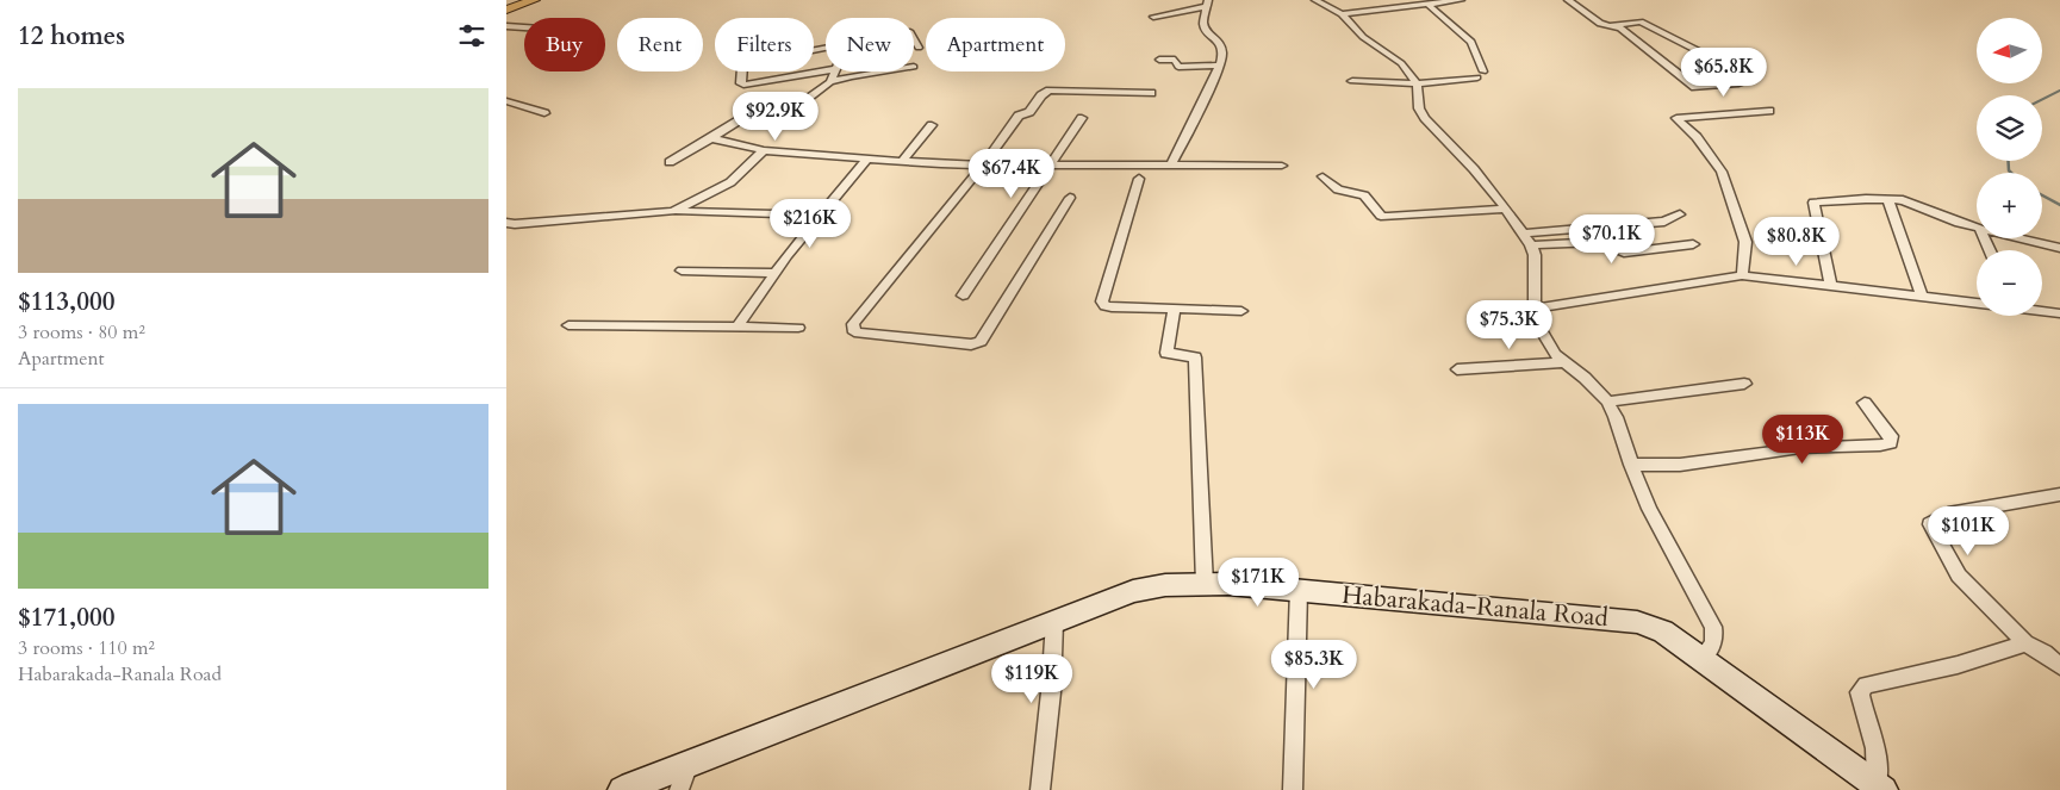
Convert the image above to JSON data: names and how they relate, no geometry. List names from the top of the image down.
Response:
{
  "streets": {
    "main road": ["Habarakada-Ranala Road"]
  },
  "north": "left",
  "page": {
    "heading": "12 homes",
    "map_buttons": ["+", "−"],
    "chip": [
      "Buy",
      "Rent",
      "Filters",
      "New",
      "Apartment"
    ],
    "price": [
      "$65.8K",
      "$92.9K",
      "$67.4K",
      "$216K",
      "$70.1K",
      "$80.8K",
      "$75.3K",
      "$113K",
      "$101K",
      "$171K",
      "$85.3K",
      "$119K"
    ],
    "list": [
      {
        "name": "$113,000",
        "note": "3 rooms · 80 m² · Apartment"
      },
      {
        "name": "$171,000",
        "note": "3 rooms · 110 m² · Habarakada-Ranala Road"
      }
    ]
  }
}
